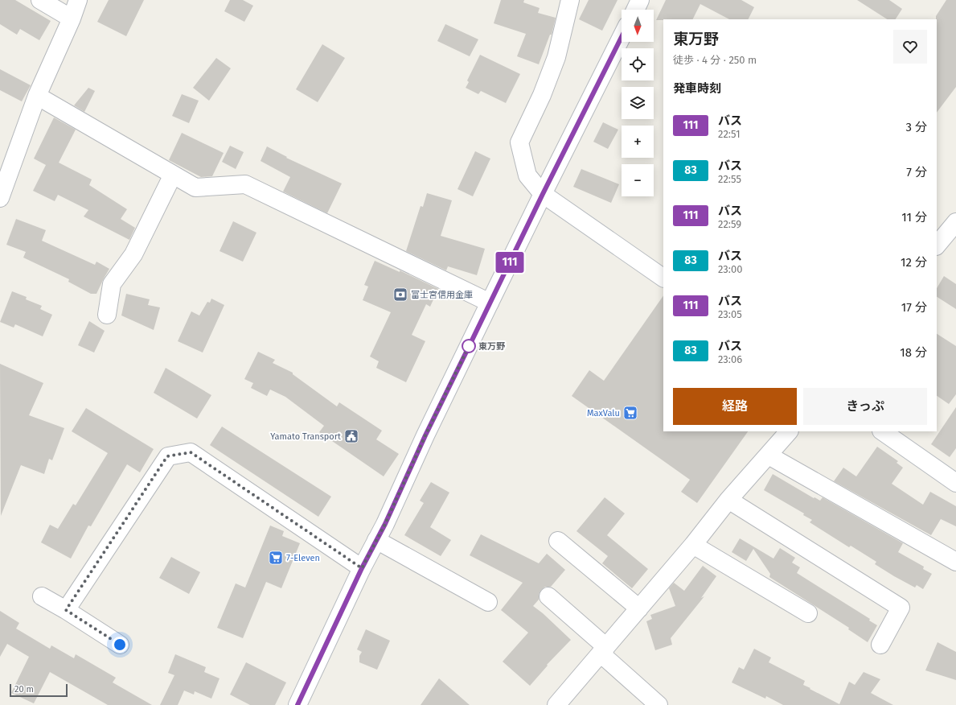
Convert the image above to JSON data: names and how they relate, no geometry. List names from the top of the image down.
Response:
{
  "places": {
    "bank": ["富士宮信用金庫"],
    "other": ["東万野"],
    "supermarket": ["MaxValu", "7-Eleven"],
    "public building": ["Yamato Transport"]
  },
  "lines": ["bus line 111"],
  "scale_bar": "20 m",
  "north": "bottom",
  "page": {
    "on_map": "111",
    "map_buttons": ["+", "−"],
    "heading": [
      ["東万野", "徒歩 · 4 分 · 250 m"],
      "発車時刻"
    ],
    "list": [
      {
        "mark": "111",
        "name": "バス",
        "note": "22:51",
        "value": "3 分"
      },
      {
        "mark": "83",
        "name": "バス",
        "note": "22:55",
        "value": "7 分"
      },
      {
        "mark": "111",
        "name": "バス",
        "note": "22:59",
        "value": "11 分"
      },
      {
        "mark": "83",
        "name": "バス",
        "note": "23:00",
        "value": "12 分"
      },
      {
        "mark": "111",
        "name": "バス",
        "note": "23:05",
        "value": "17 分"
      },
      {
        "mark": "83",
        "name": "バス",
        "note": "23:06",
        "value": "18 分"
      }
    ],
    "buttons": ["経路", "きっぷ"],
    "scale": "20 m"
  }
}
